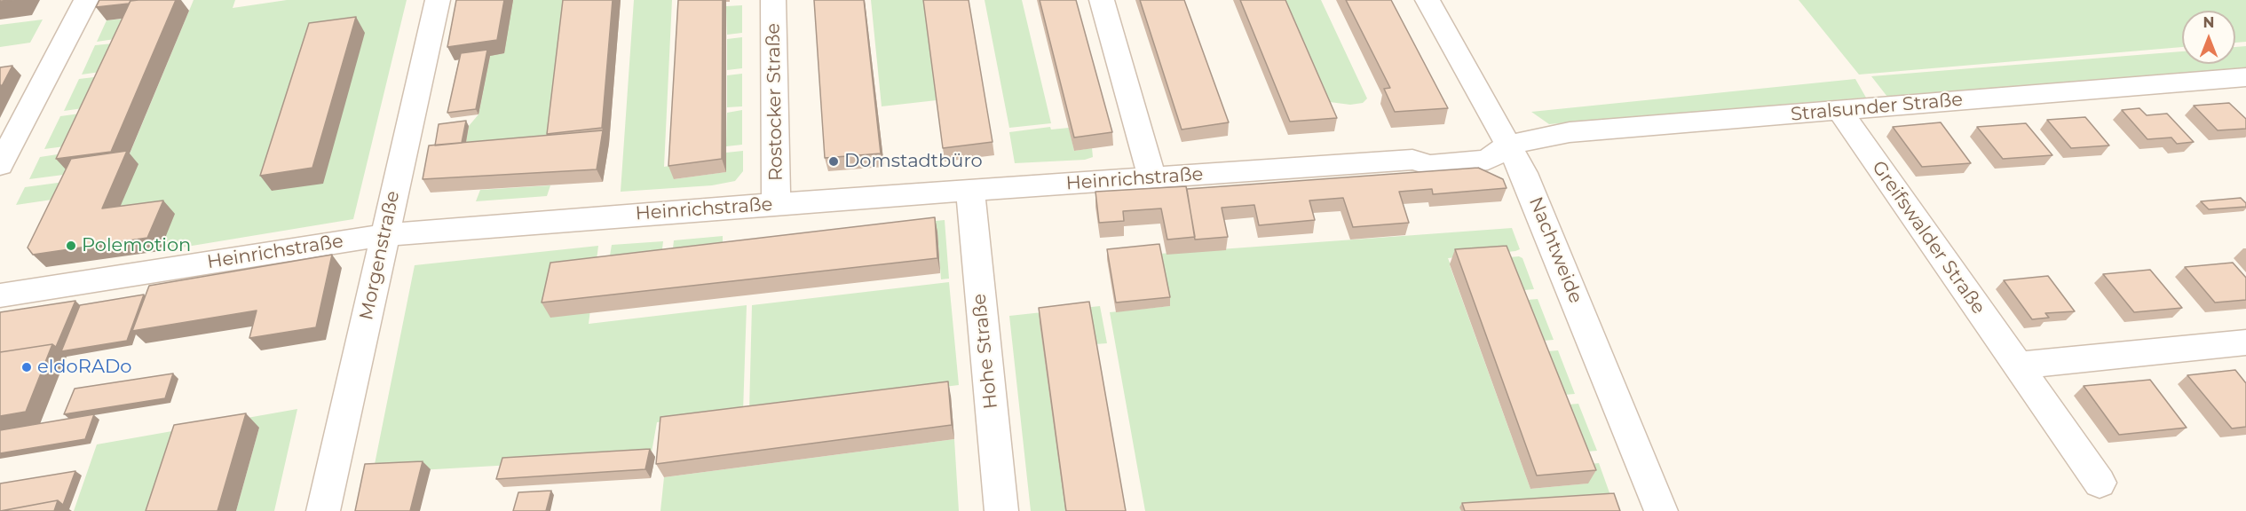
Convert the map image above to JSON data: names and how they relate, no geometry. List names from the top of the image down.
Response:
{
  "streets": {
    "street": [
      "Rostocker Straße",
      "Stralsunder Straße",
      "Heinrichstraße",
      "Greifswalder Straße",
      "Nachtweide",
      "Morgenstraße",
      "Hohe Straße"
    ]
  },
  "crossings": [
    ["Rostocker Straße", "Heinrichstraße"],
    ["Stralsunder Straße", "Heinrichstraße"],
    ["Stralsunder Straße", "Greifswalder Straße"],
    ["Stralsunder Straße", "Nachtweide"],
    ["Heinrichstraße", "Nachtweide"],
    ["Heinrichstraße", "Morgenstraße"],
    ["Heinrichstraße", "Hohe Straße"]
  ],
  "places": ["Domstadtbüro", "Polemotion", "eldoRADo"],
  "north": "top"
}
